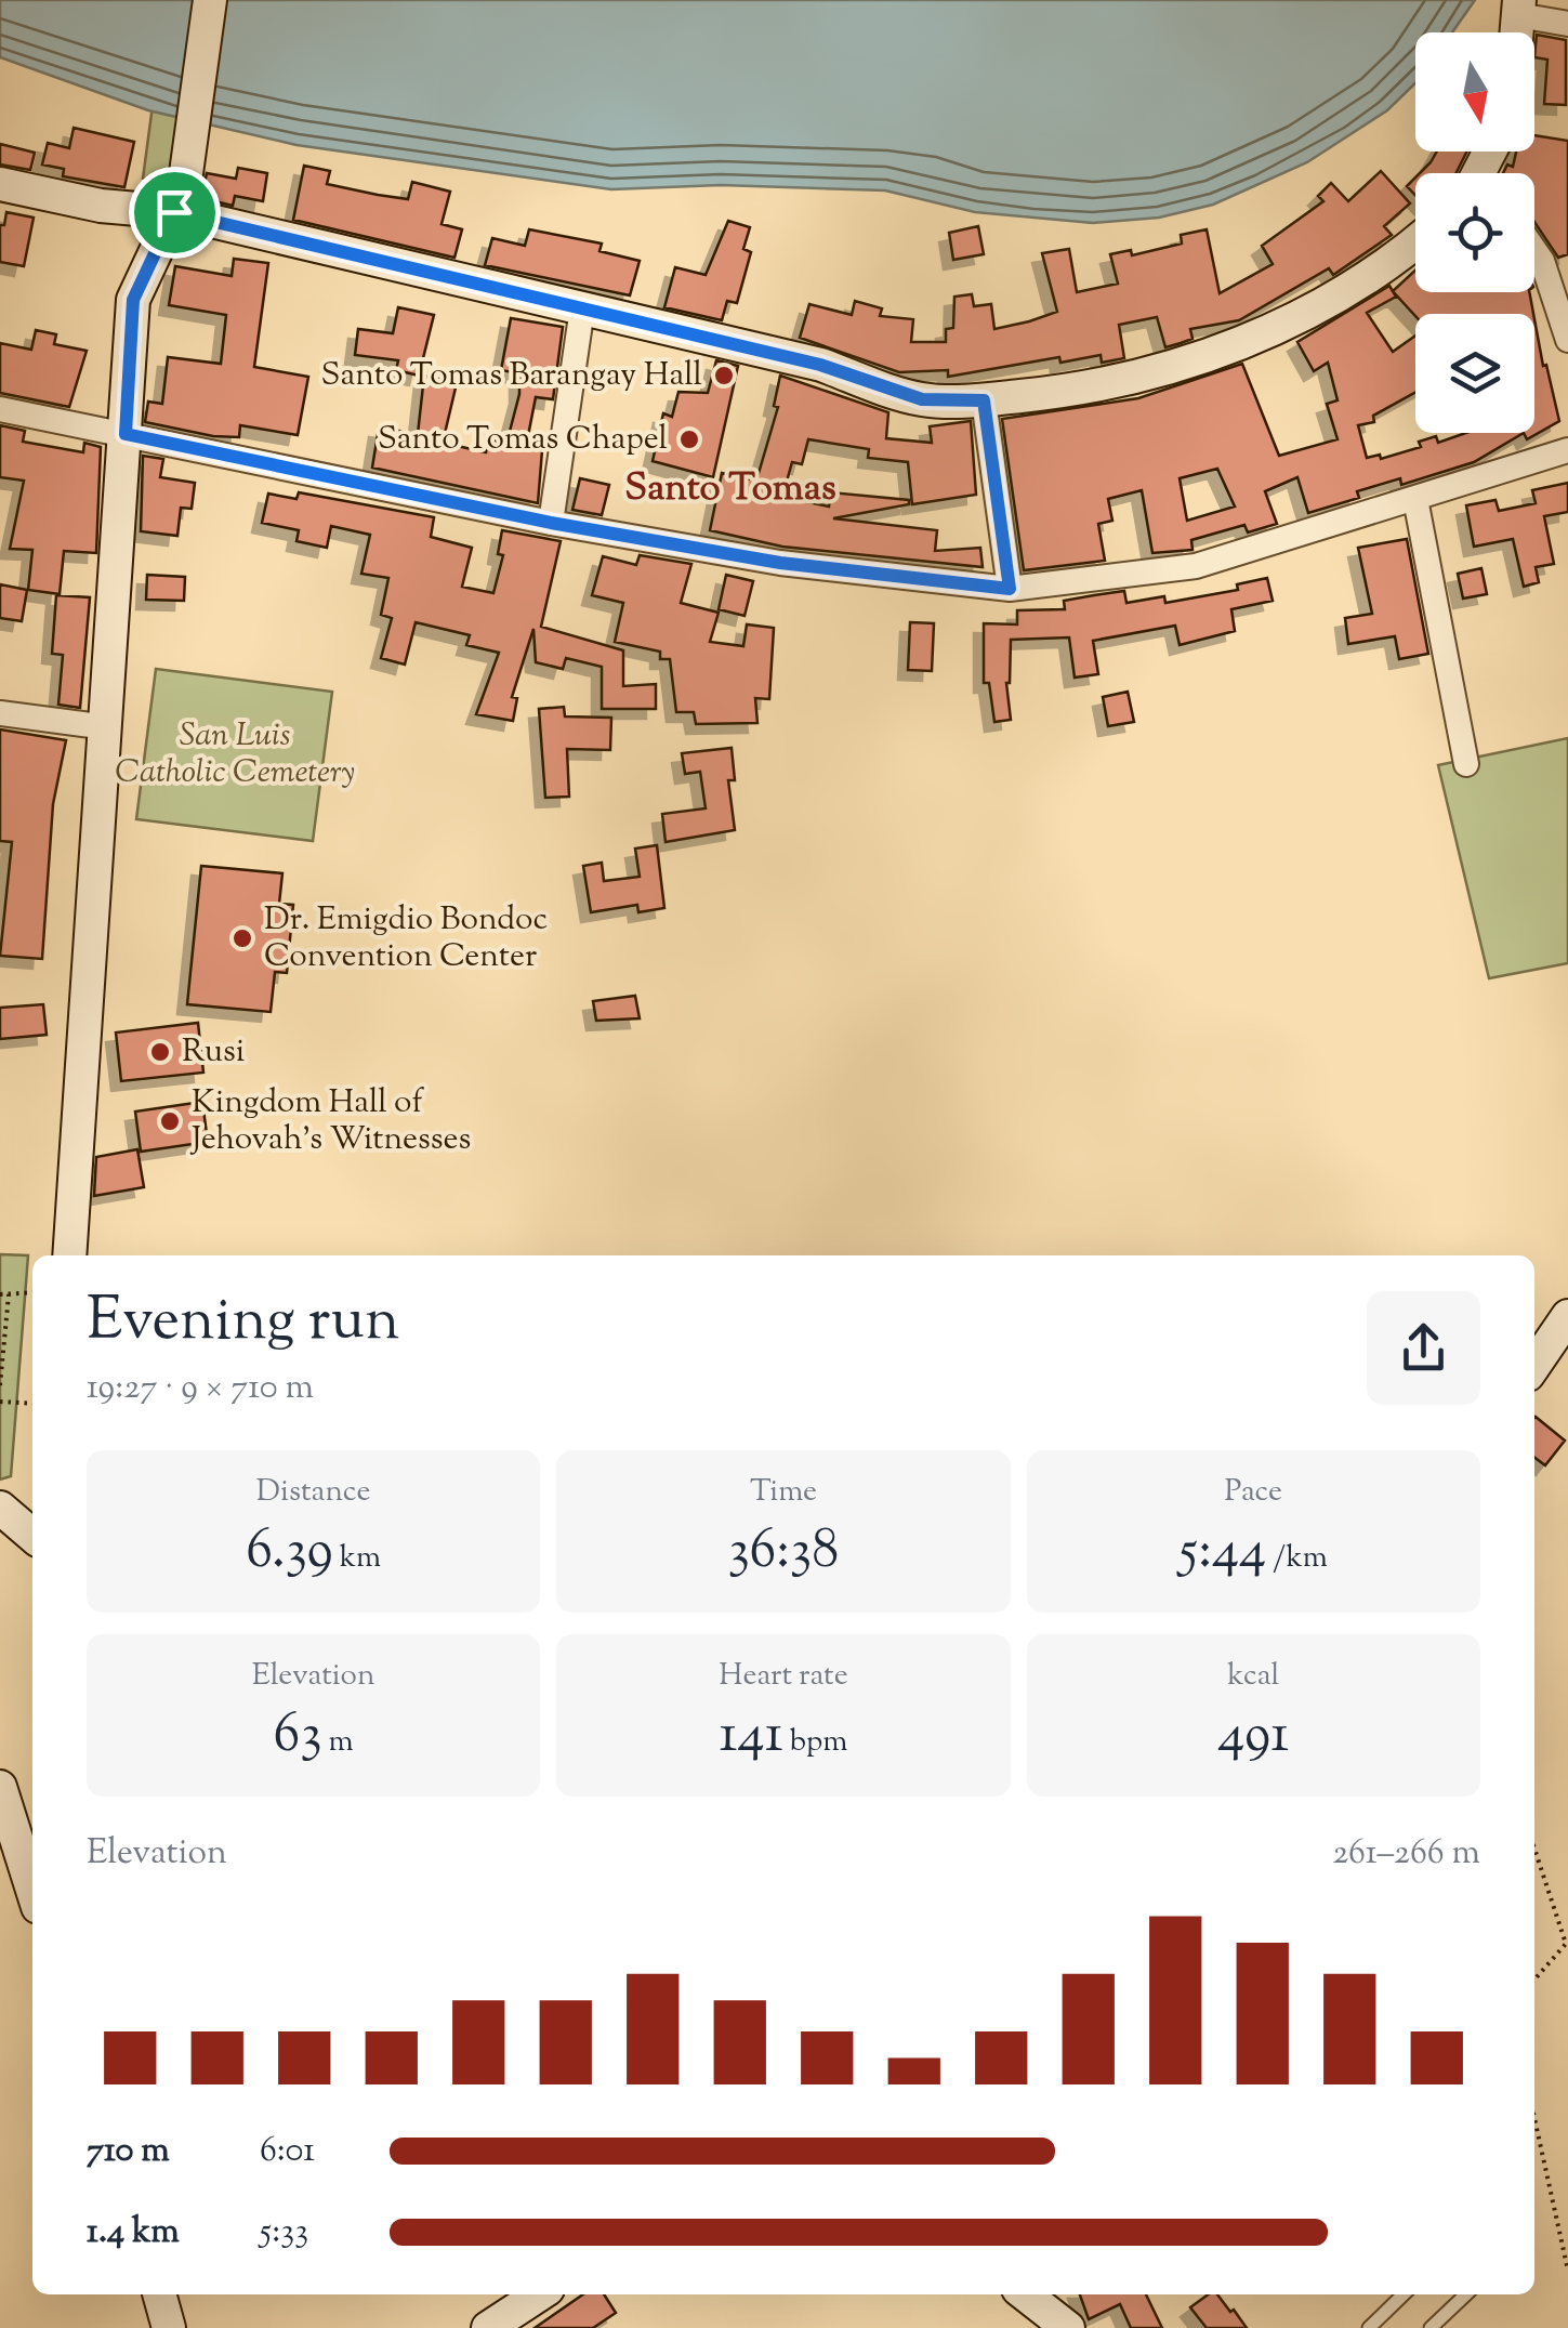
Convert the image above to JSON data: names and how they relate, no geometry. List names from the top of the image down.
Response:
{
  "districts": ["Santo Tomas"],
  "parks": ["San Luis Catholic Cemetery"],
  "places": [
    "Santo Tomas Barangay Hall",
    "Santo Tomas Chapel",
    "Dr. Emigdio Bondoc Convention Center",
    "Rusi",
    "Kingdom Hall of Jehovah's Witnesses"
  ],
  "north": "bottom",
  "page": {
    "heading": ["Evening run", "19:27 · 9 × 710 m"],
    "stats": [
      ["Distance", "6.39 km"],
      ["Time", "36:38"],
      ["Pace", "5:44 /km"],
      ["Elevation", "63 m"],
      ["Heart rate", "141 bpm"],
      ["kcal", "491"]
    ],
    "chart": ["Elevation", "261–266 m"],
    "list": [
      {
        "name": "710 m",
        "note": "6:01"
      },
      {
        "name": "1.4 km",
        "note": "5:33"
      }
    ]
  }
}
